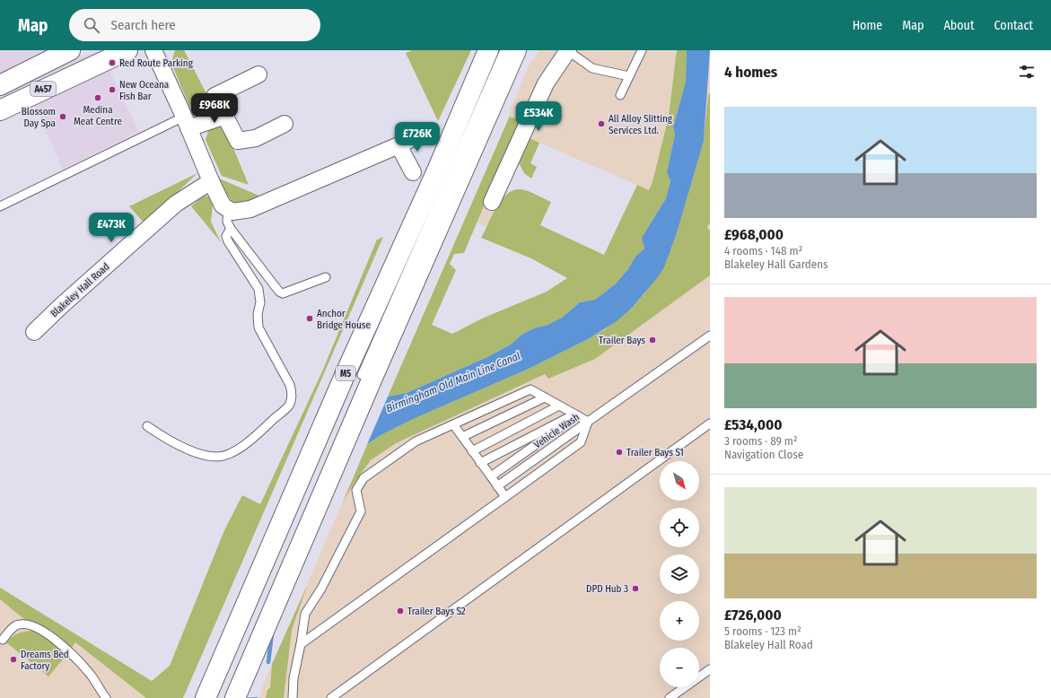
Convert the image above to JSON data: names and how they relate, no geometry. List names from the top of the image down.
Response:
{
  "streets": {
    "main road": ["A457", "M5"],
    "street": ["Blakeley Hall Road"],
    "lane": ["Vehicle Wash"]
  },
  "water": ["Birmingham Old Main Line Canal"],
  "places": [
    "Red Route Parking",
    "New Oceana Fish Bar",
    "Medina Meat Centre",
    "Blossom Day Spa",
    "All Alloy Slitting Services Ltd.",
    "Anchor Bridge House",
    "Trailer Bays",
    "Trailer Bays S1",
    "DPD Hub 3",
    "Trailer Bays S2",
    "Dreams Bed Factory"
  ],
  "north": "bottom right",
  "page": {
    "header": "Map",
    "search": "Search here",
    "nav": [
      "Home",
      "Map",
      "About",
      "Contact"
    ],
    "heading": "4 homes",
    "price": [
      "£968K",
      "£534K",
      "£726K",
      "£473K"
    ],
    "list": [
      {
        "name": "£968,000",
        "note": "4 rooms · 148 m² · Blakeley Hall Gardens"
      },
      {
        "name": "£534,000",
        "note": "3 rooms · 89 m² · Navigation Close"
      },
      {
        "name": "£726,000",
        "note": "5 rooms · 123 m² · Blakeley Hall Road"
      }
    ],
    "map_buttons": ["+", "−"]
  }
}
